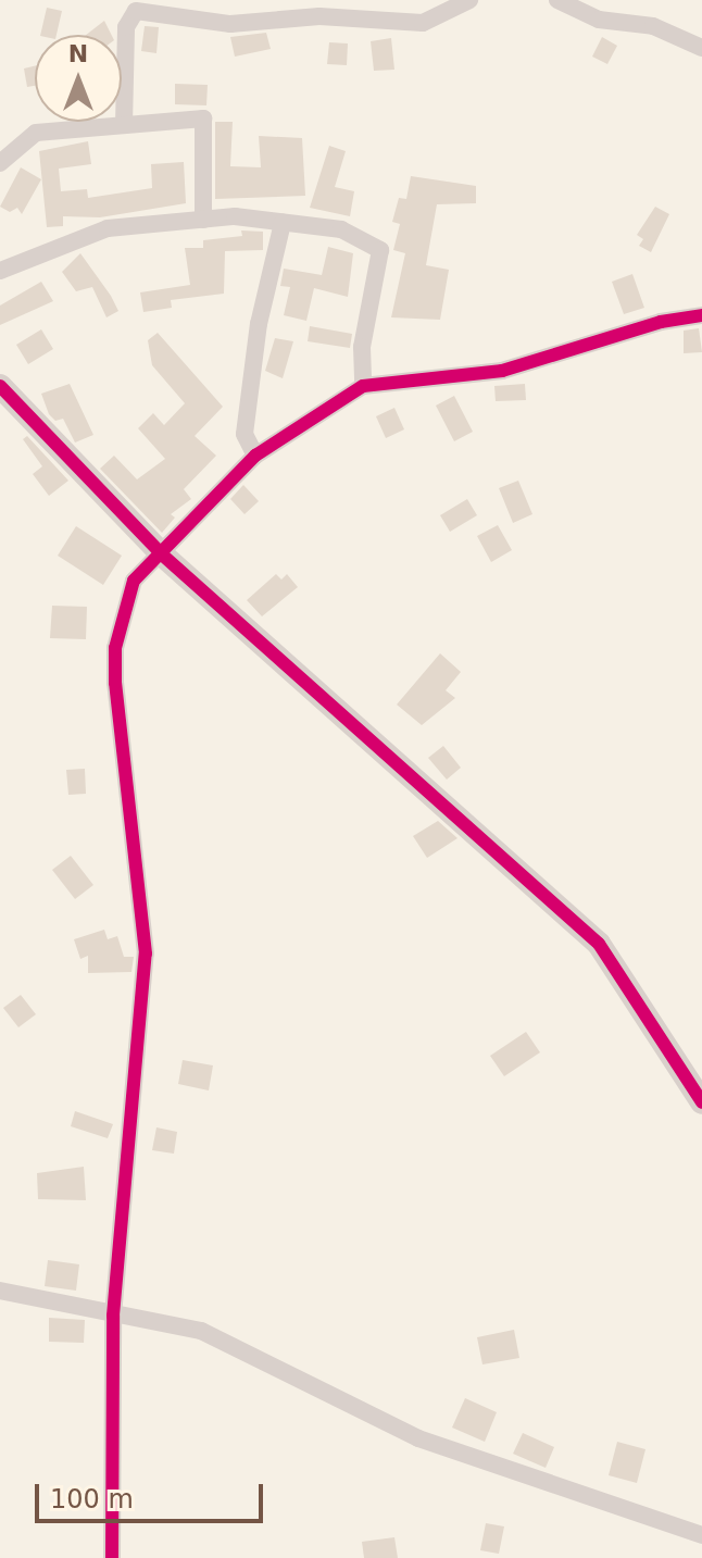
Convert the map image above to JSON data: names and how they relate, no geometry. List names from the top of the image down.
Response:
{
  "scale_bar": "100 m",
  "north": "top"
}
